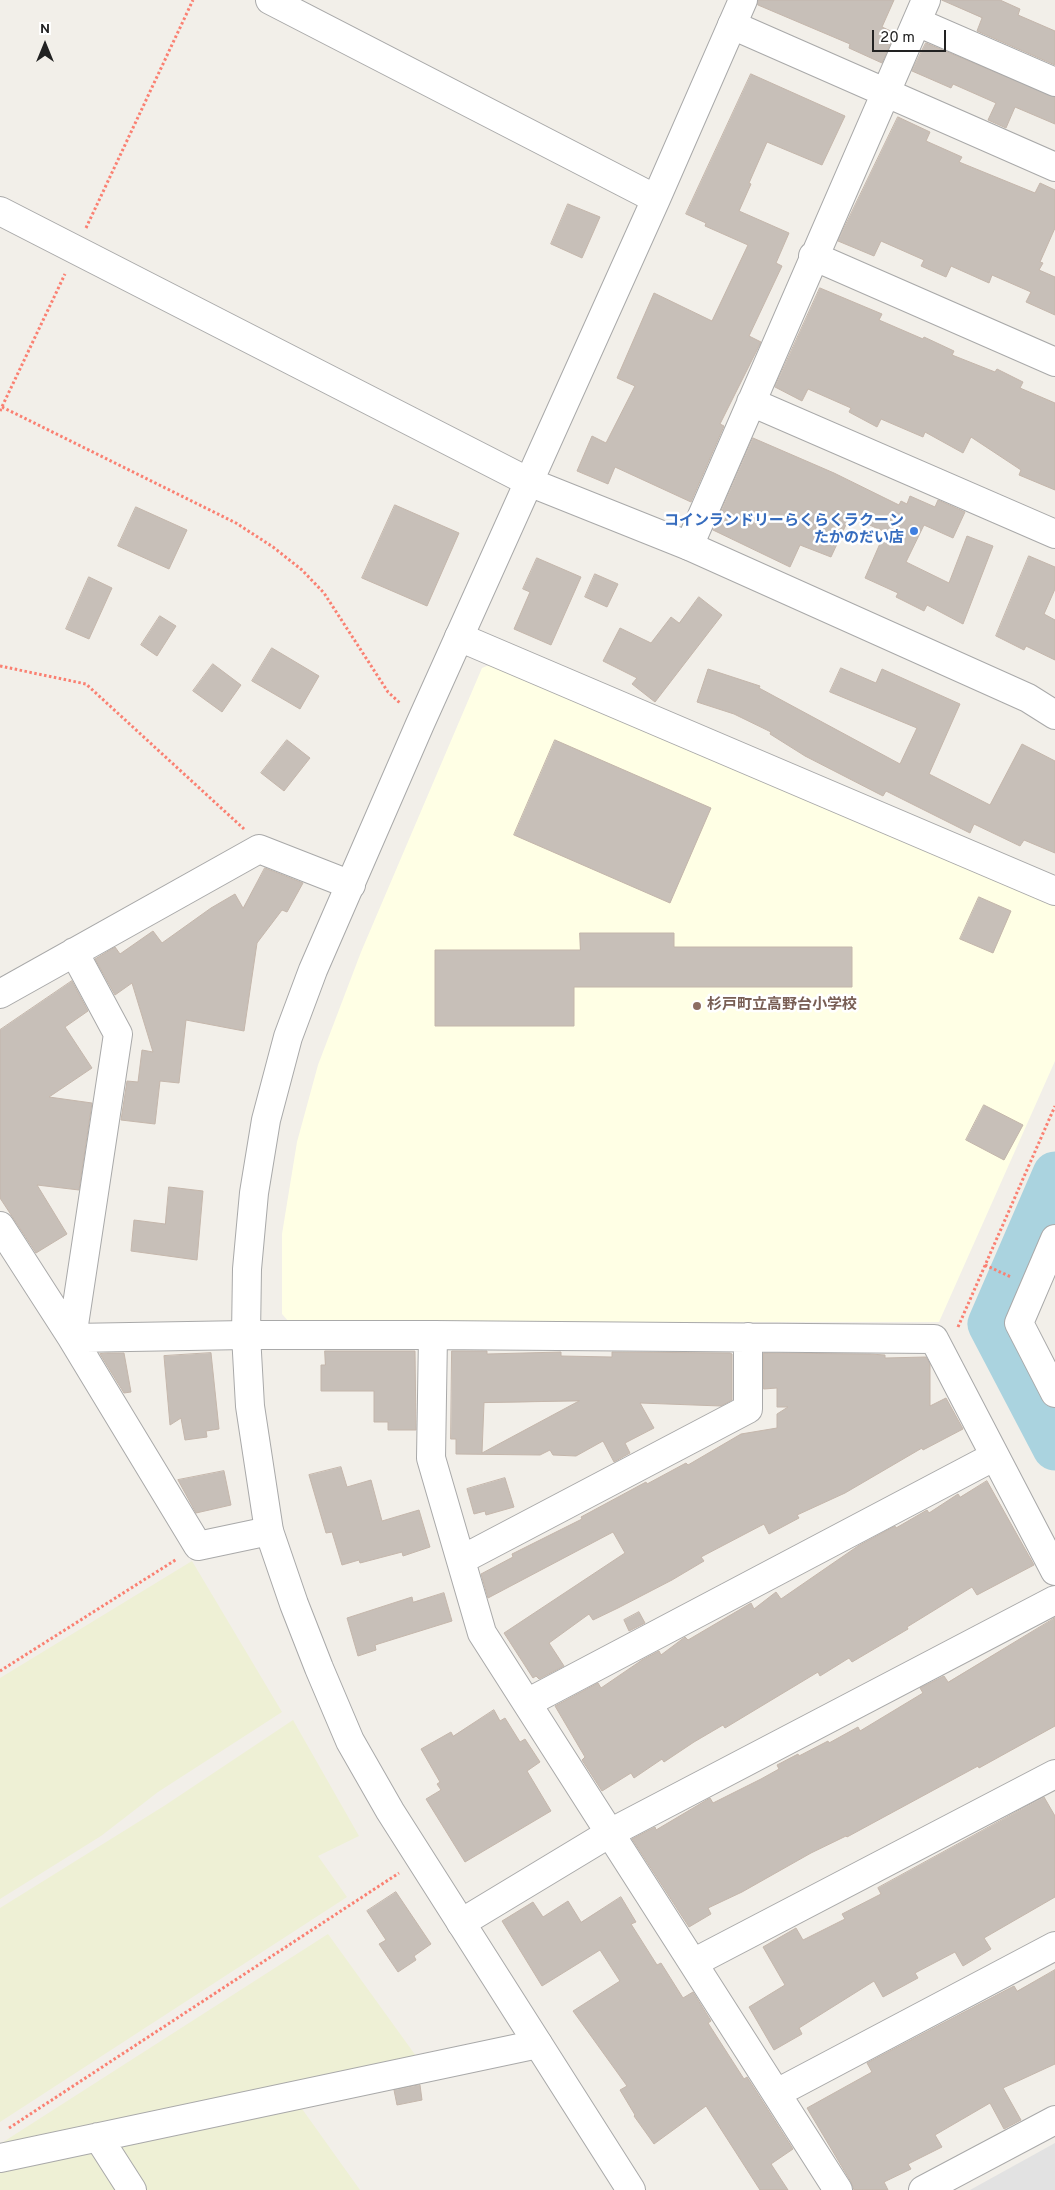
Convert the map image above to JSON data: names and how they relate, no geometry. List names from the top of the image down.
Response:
{
  "places": ["コインランドリーらくらくラクーン たかのだい店", "杉戸町立高野台小学校"],
  "scale_bar": "20 m",
  "north": "top"
}
